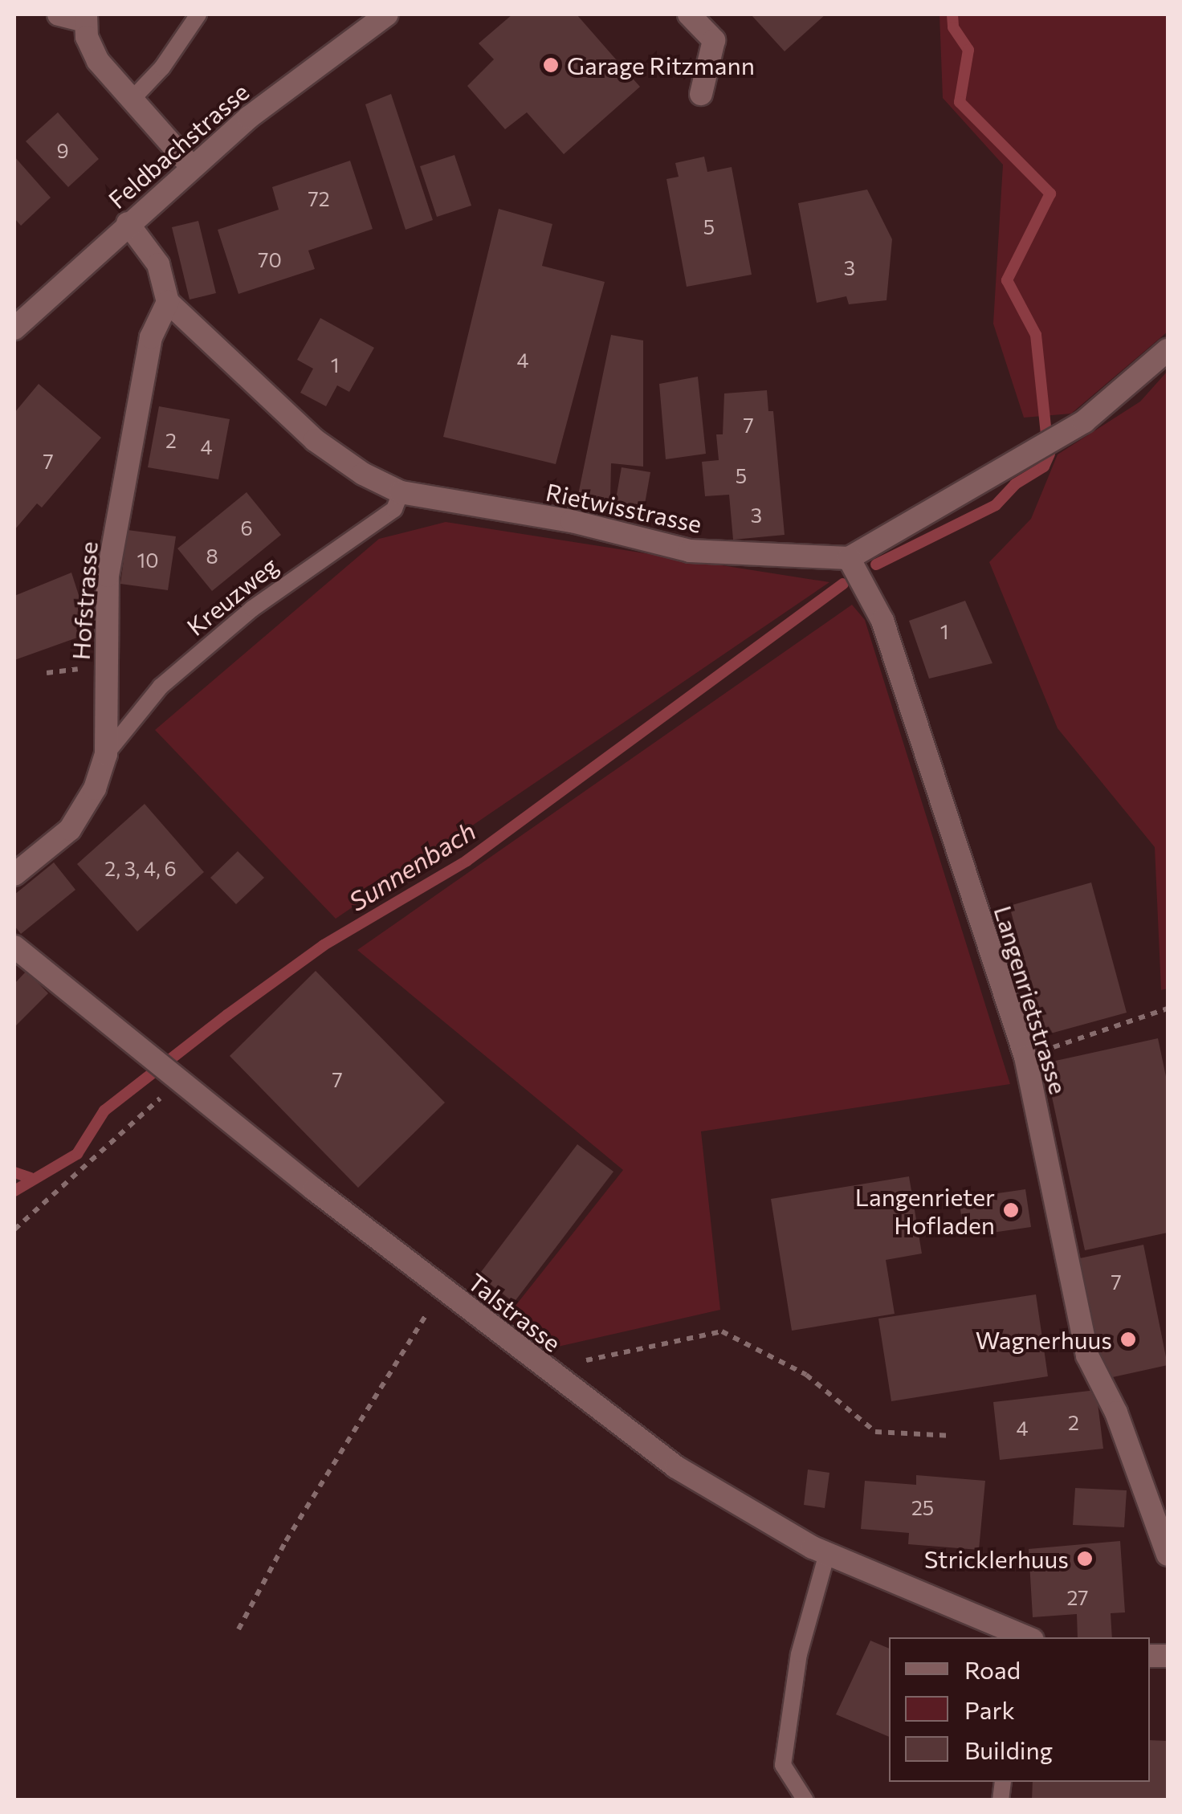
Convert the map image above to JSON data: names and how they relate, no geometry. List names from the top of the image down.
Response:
{
  "streets": {
    "street": [
      "Feldbachstrasse",
      "Rietwisstrasse",
      "Hofstrasse",
      "Langenrietstrasse",
      "Talstrasse"
    ],
    "lane": ["Kreuzweg"]
  },
  "crossings": [
    ["Rietwisstrasse", "Kreuzweg"],
    ["Rietwisstrasse", "Hofstrasse"],
    ["Rietwisstrasse", "Langenrietstrasse"],
    ["Kreuzweg", "Hofstrasse"]
  ],
  "water": ["Sunnenbach"],
  "places": [
    "Garage Ritzmann",
    "Langenrieter Hofladen",
    "Wagnerhuus",
    "Stricklerhuus"
  ],
  "house_numbers": [
    "9",
    "72",
    "5",
    "70",
    "3",
    "4",
    "1",
    "7",
    "2",
    "4",
    "7",
    "5",
    "3",
    "6",
    "8",
    "10",
    "1",
    "2, 3, 4, 6",
    "7",
    "7",
    "2",
    "4",
    "25",
    "27"
  ],
  "legend": ["Road", "Park", "Building"]
}
